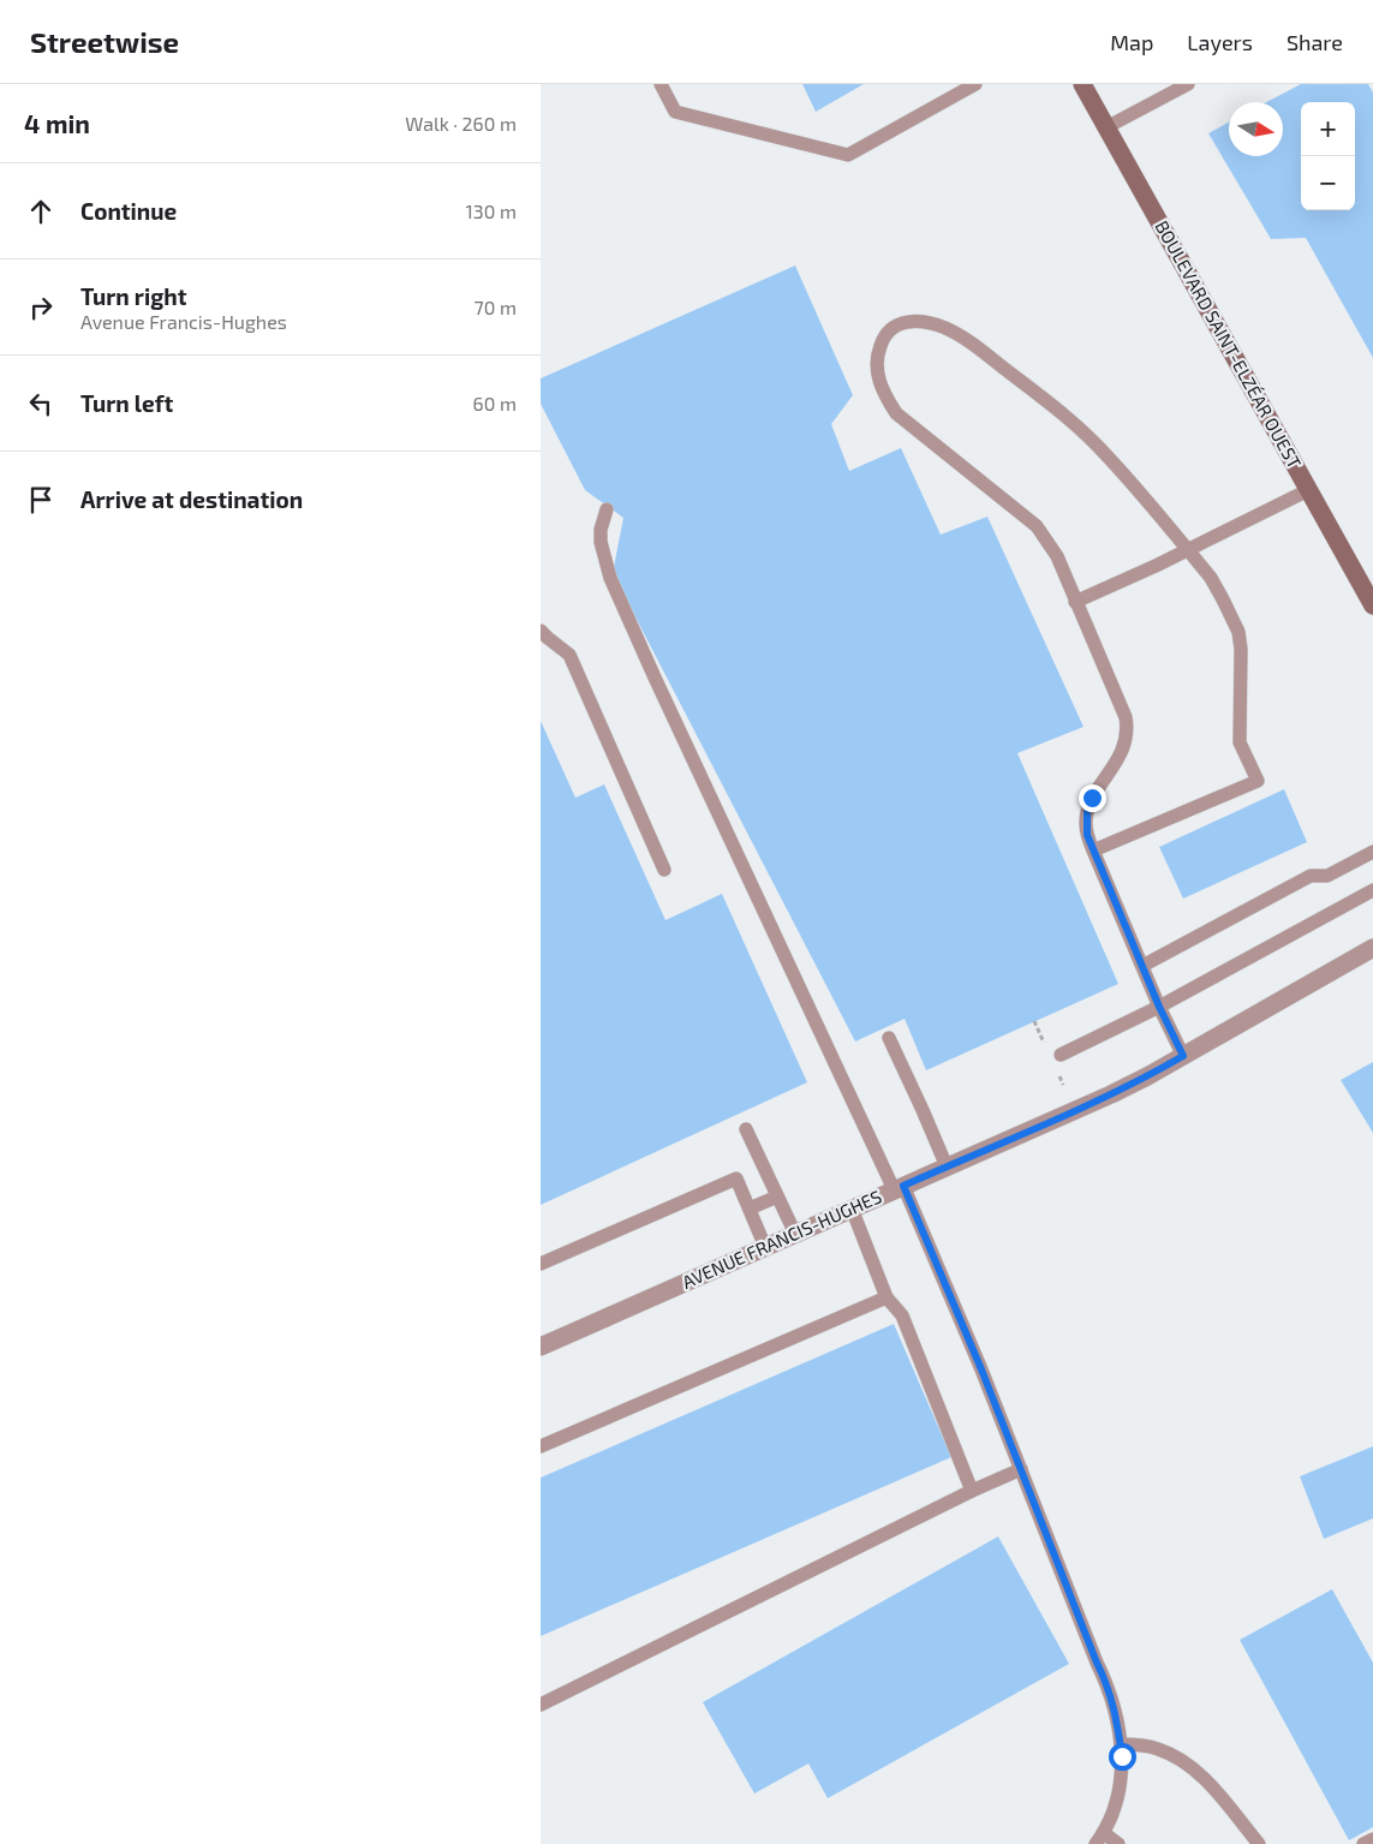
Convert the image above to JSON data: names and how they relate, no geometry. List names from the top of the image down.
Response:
{
  "streets": {
    "street": ["BOULEVARD SAINT-ELZÉAR OUEST", "AVENUE FRANCIS-HUGHES"]
  },
  "north": "right",
  "page": {
    "header": "Streetwise",
    "nav": ["Map", "Layers", "Share"],
    "heading": ["4 min", "Walk · 260 m"],
    "map_buttons": ["+", "−"],
    "list": [
      ["Continue", "130 m"],
      ["Turn right", "Avenue Francis-Hughes", "70 m"],
      ["Turn left", "60 m"],
      "Arrive at destination"
    ]
  }
}
